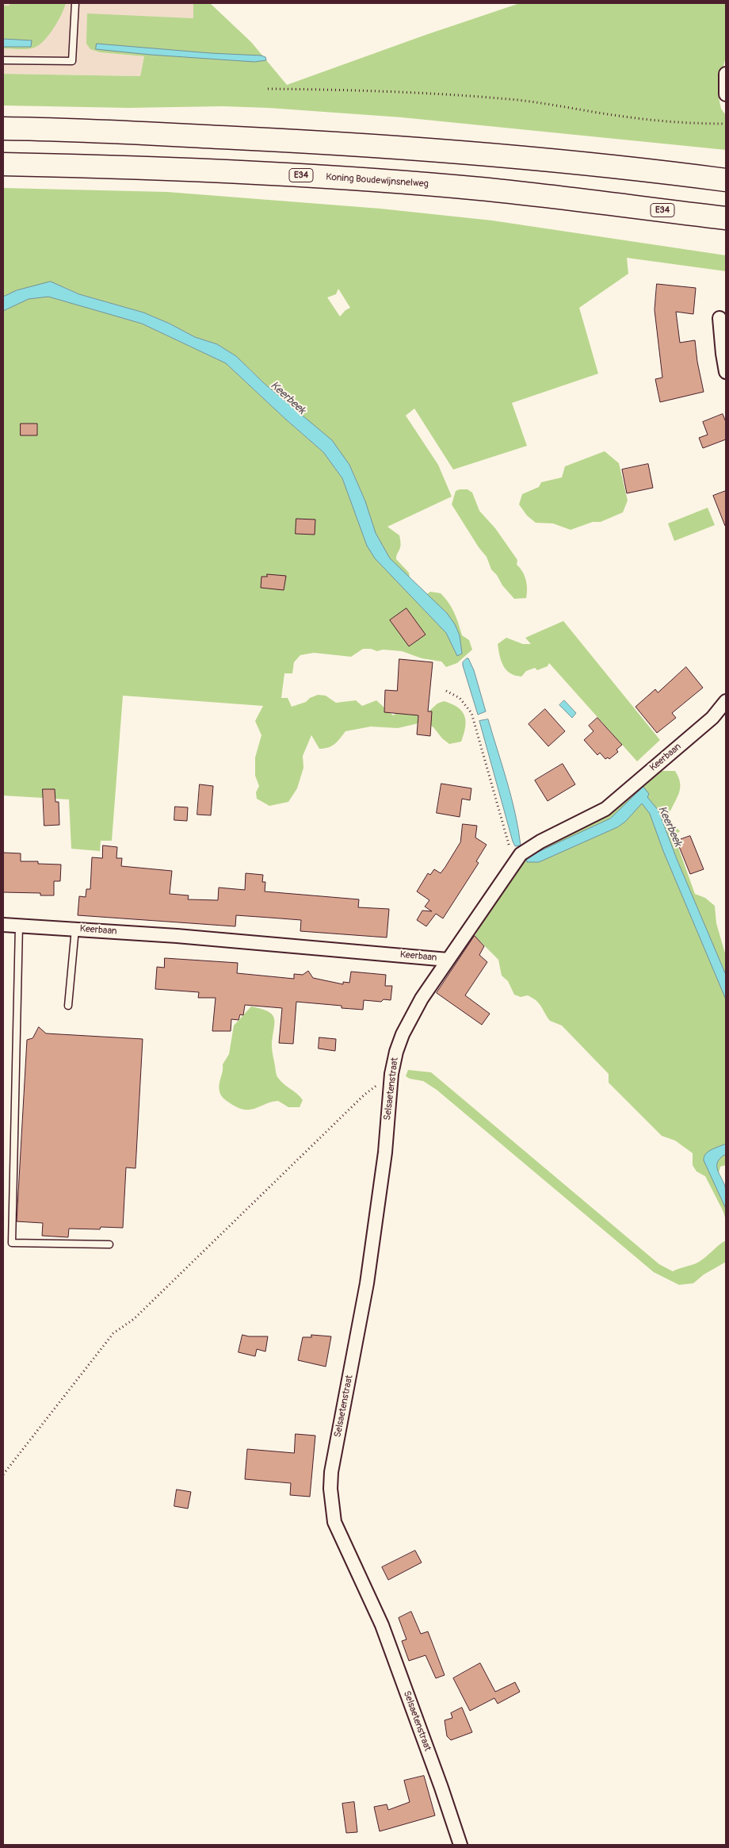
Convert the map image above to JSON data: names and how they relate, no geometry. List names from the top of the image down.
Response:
{
  "streets": {
    "highway": ["E34", "Koning Boudewijnsnelweg"],
    "street": ["Keerbaan", "Selsaetenstraat"]
  },
  "crossings": [
    ["Keerbaan", "Selsaetenstraat"]
  ],
  "water": ["Keerbeek"]
}
